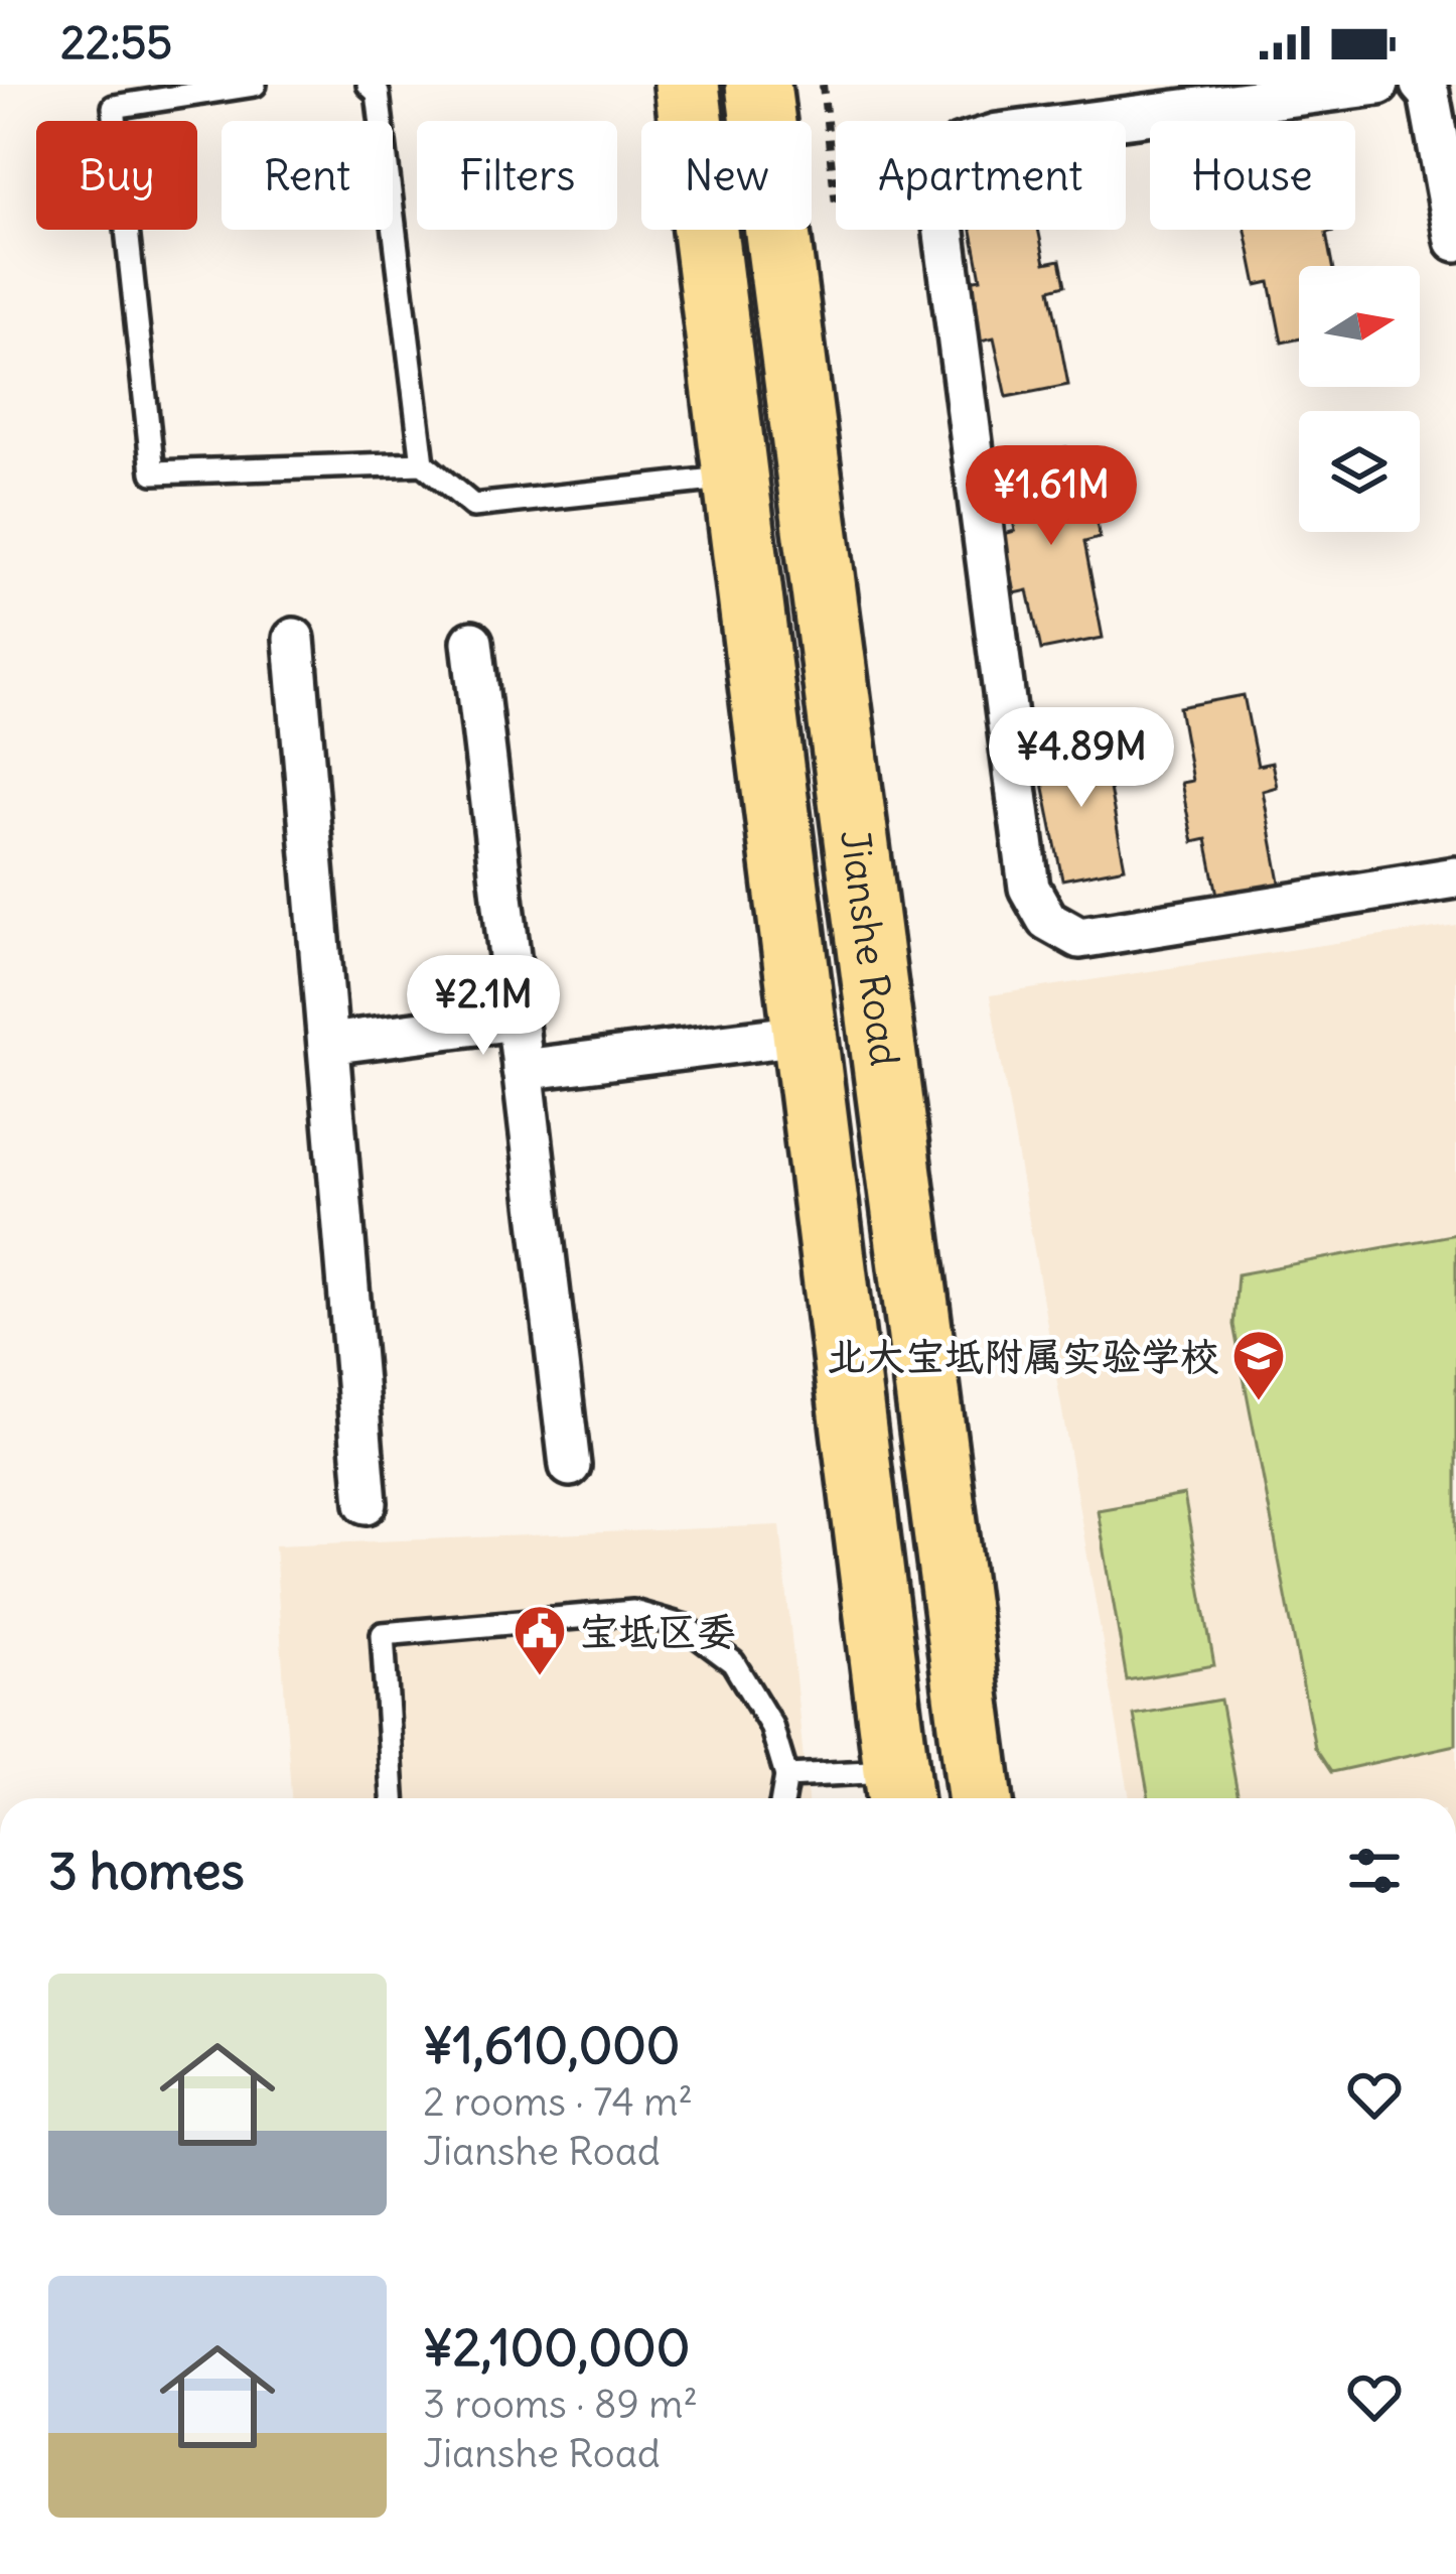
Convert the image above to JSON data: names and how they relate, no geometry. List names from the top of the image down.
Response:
{
  "streets": {
    "main road": ["Jianshe Road"]
  },
  "places": {
    "school or university": ["北大宝坻附属实验学校"],
    "public building": ["宝坻区委"]
  },
  "north": "right",
  "page": {
    "status": "22:55",
    "chip": [
      "Buy",
      "Rent",
      "Filters",
      "New",
      "Apartment",
      "House"
    ],
    "price": ["¥1.61M", "¥4.89M", "¥2.1M"],
    "heading": "3 homes",
    "list": [
      {
        "name": "¥1,610,000",
        "note": "2 rooms · 74 m² · Jianshe Road"
      },
      {
        "name": "¥2,100,000",
        "note": "3 rooms · 89 m² · Jianshe Road"
      }
    ]
  }
}
